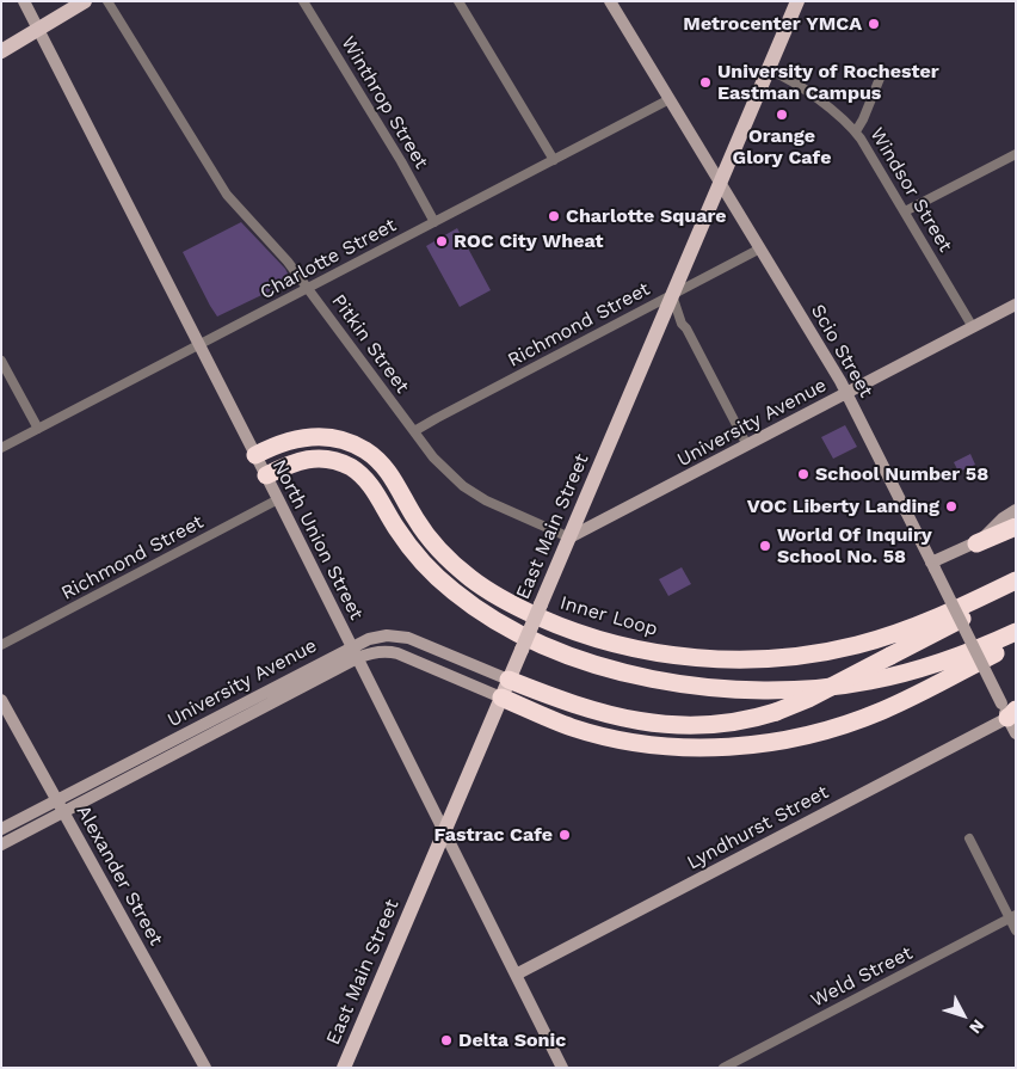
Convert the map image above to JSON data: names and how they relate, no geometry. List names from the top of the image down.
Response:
{
  "streets": {
    "highway": ["Inner Loop"],
    "main road": ["East Main Street"],
    "street": [
      "Winthrop Street",
      "Windsor Street",
      "Charlotte Street",
      "Richmond Street",
      "Pitkin Street",
      "Scio Street",
      "University Avenue",
      "North Union Street",
      "Lyndhurst Street",
      "Alexander Street",
      "Weld Street"
    ]
  },
  "crossings": [
    ["Winthrop Street", "Charlotte Street"],
    ["Windsor Street", "University Avenue"],
    ["Windsor Street", "East Main Street"],
    ["Charlotte Street", "Pitkin Street"],
    ["Charlotte Street", "Scio Street"],
    ["Charlotte Street", "North Union Street"],
    ["Richmond Street", "Pitkin Street"],
    ["Richmond Street", "Scio Street"],
    ["Richmond Street", "East Main Street"],
    ["Richmond Street", "North Union Street"],
    ["Pitkin Street", "University Avenue"],
    ["Pitkin Street", "East Main Street"],
    ["Scio Street", "University Avenue"],
    ["Scio Street", "East Main Street"],
    ["Scio Street", "Lyndhurst Street"],
    ["University Avenue", "East Main Street"],
    ["University Avenue", "North Union Street"],
    ["University Avenue", "Alexander Street"],
    ["East Main Street", "North Union Street"],
    ["North Union Street", "Inner Loop"],
    ["North Union Street", "Lyndhurst Street"]
  ],
  "places": [
    "Metrocenter YMCA",
    "University of Rochester Eastman Campus",
    "Orange Glory Cafe",
    "Charlotte Square",
    "ROC City Wheat",
    "School Number 58",
    "VOC Liberty Landing",
    "World Of Inquiry School No. 58",
    "Fastrac Cafe",
    "Delta Sonic"
  ],
  "north": "bottom right"
}
